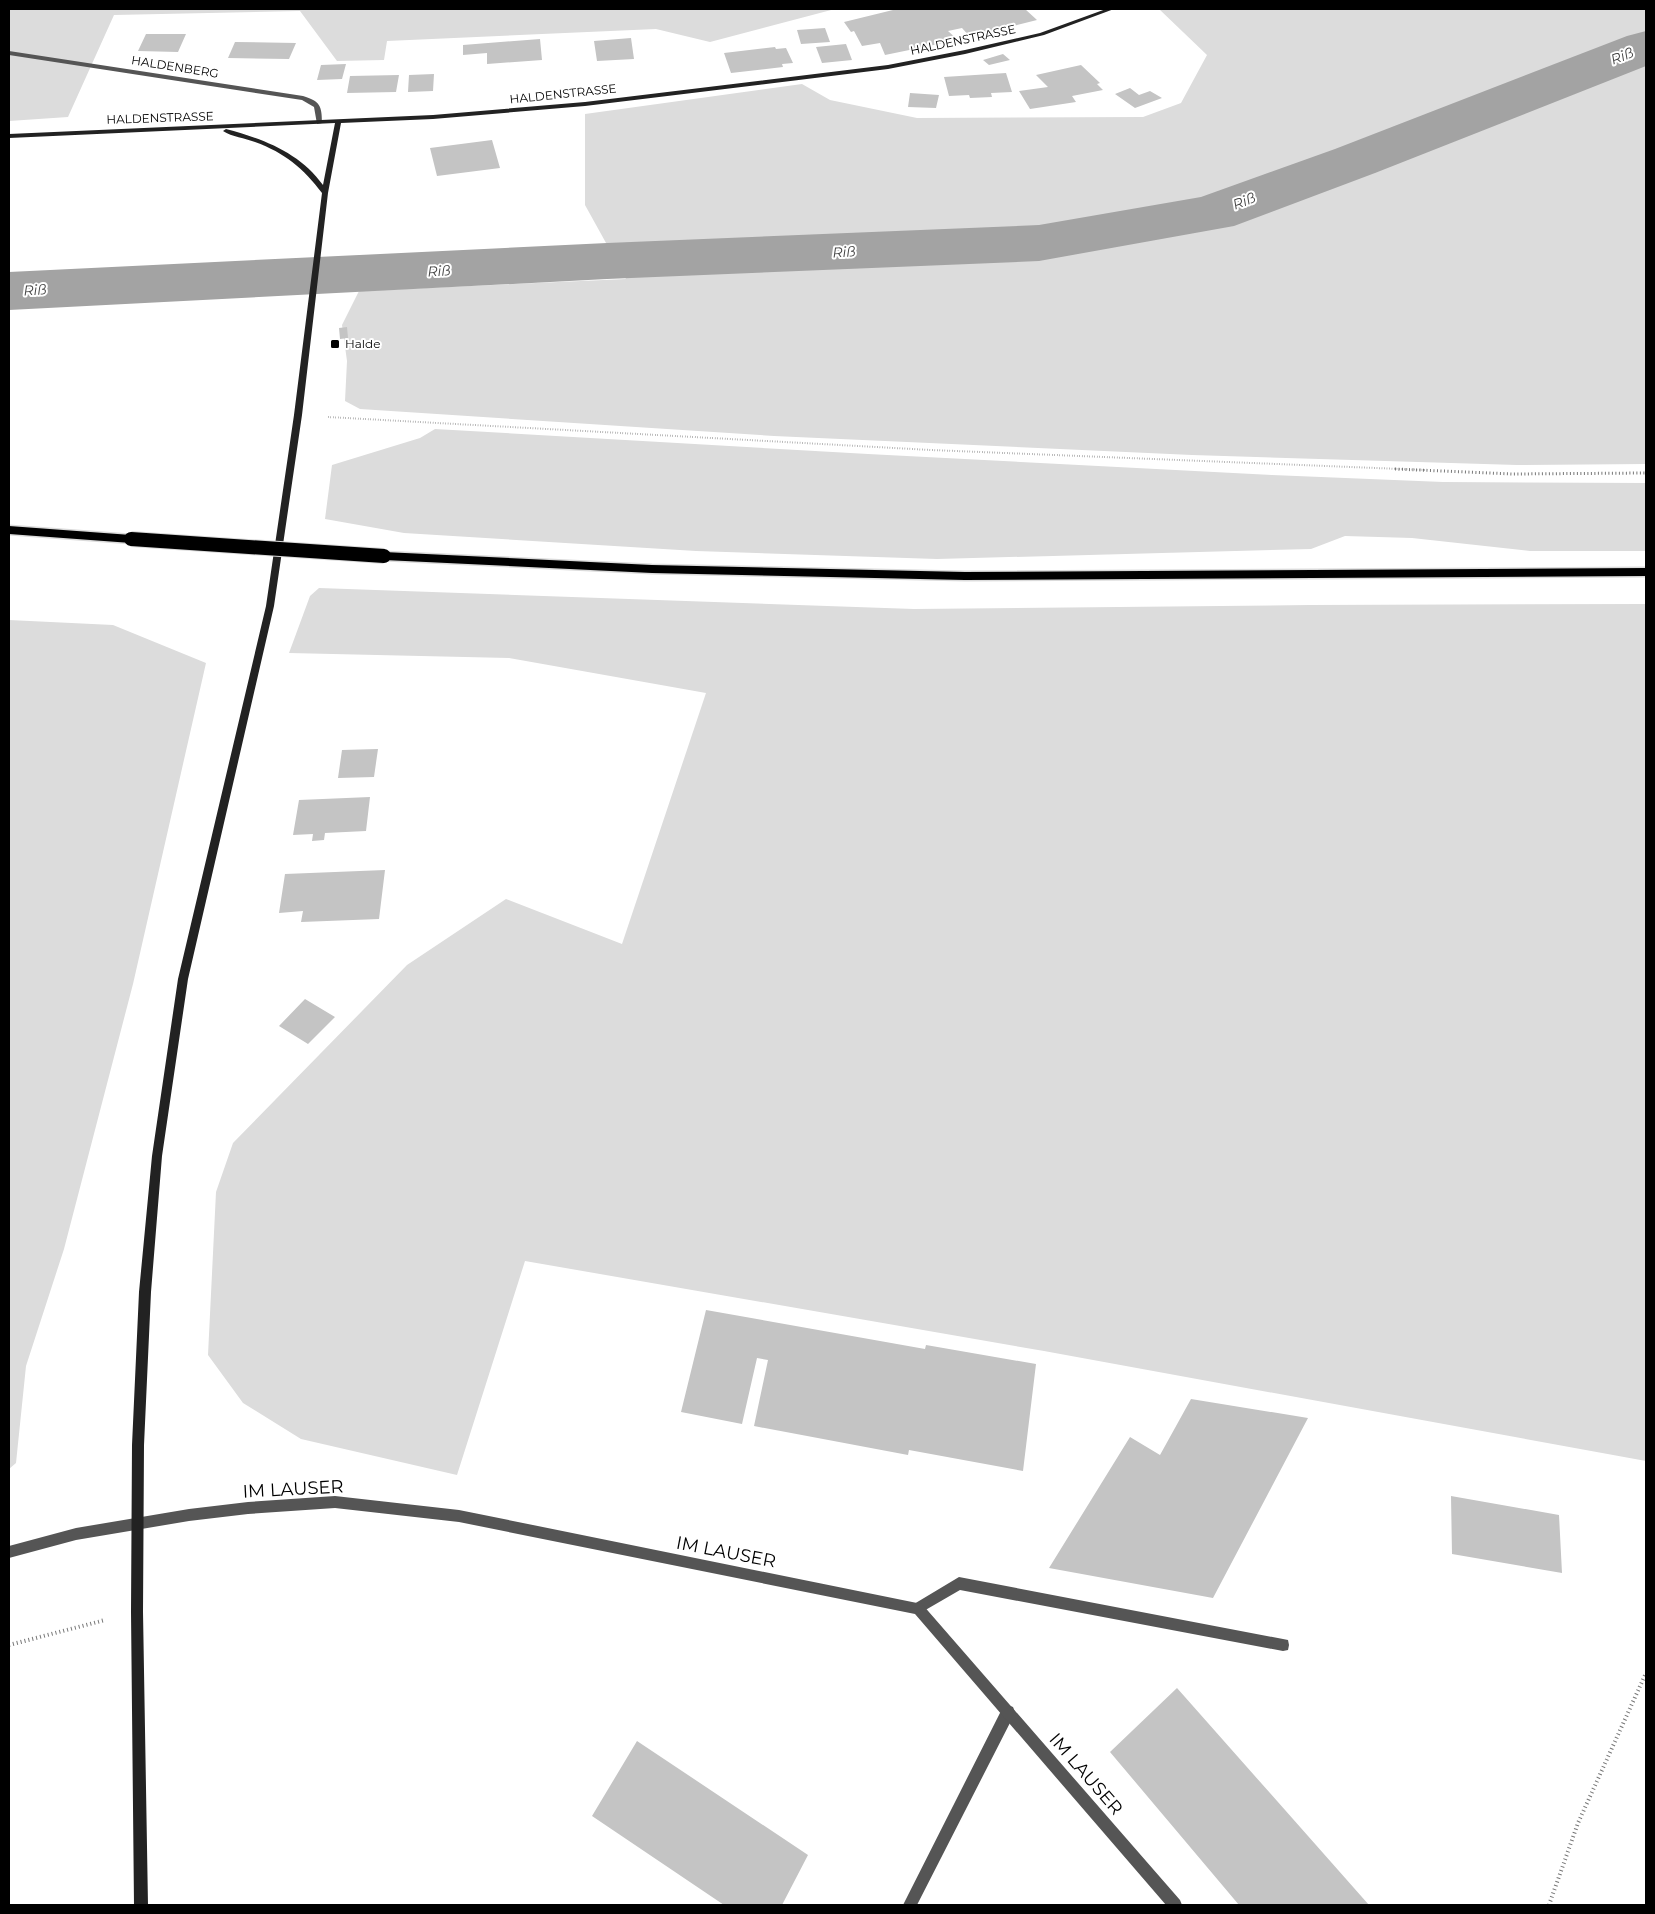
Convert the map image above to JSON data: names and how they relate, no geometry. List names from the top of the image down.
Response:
{
  "streets": {
    "street": ["HALDENSTRASSE", "HALDENBERG", "IM LAUSER"]
  },
  "crossings": [
    ["HALDENSTRASSE", "HALDENBERG"]
  ],
  "water": ["Riß"],
  "places": {
    "transit": ["Halde"]
  }
}
